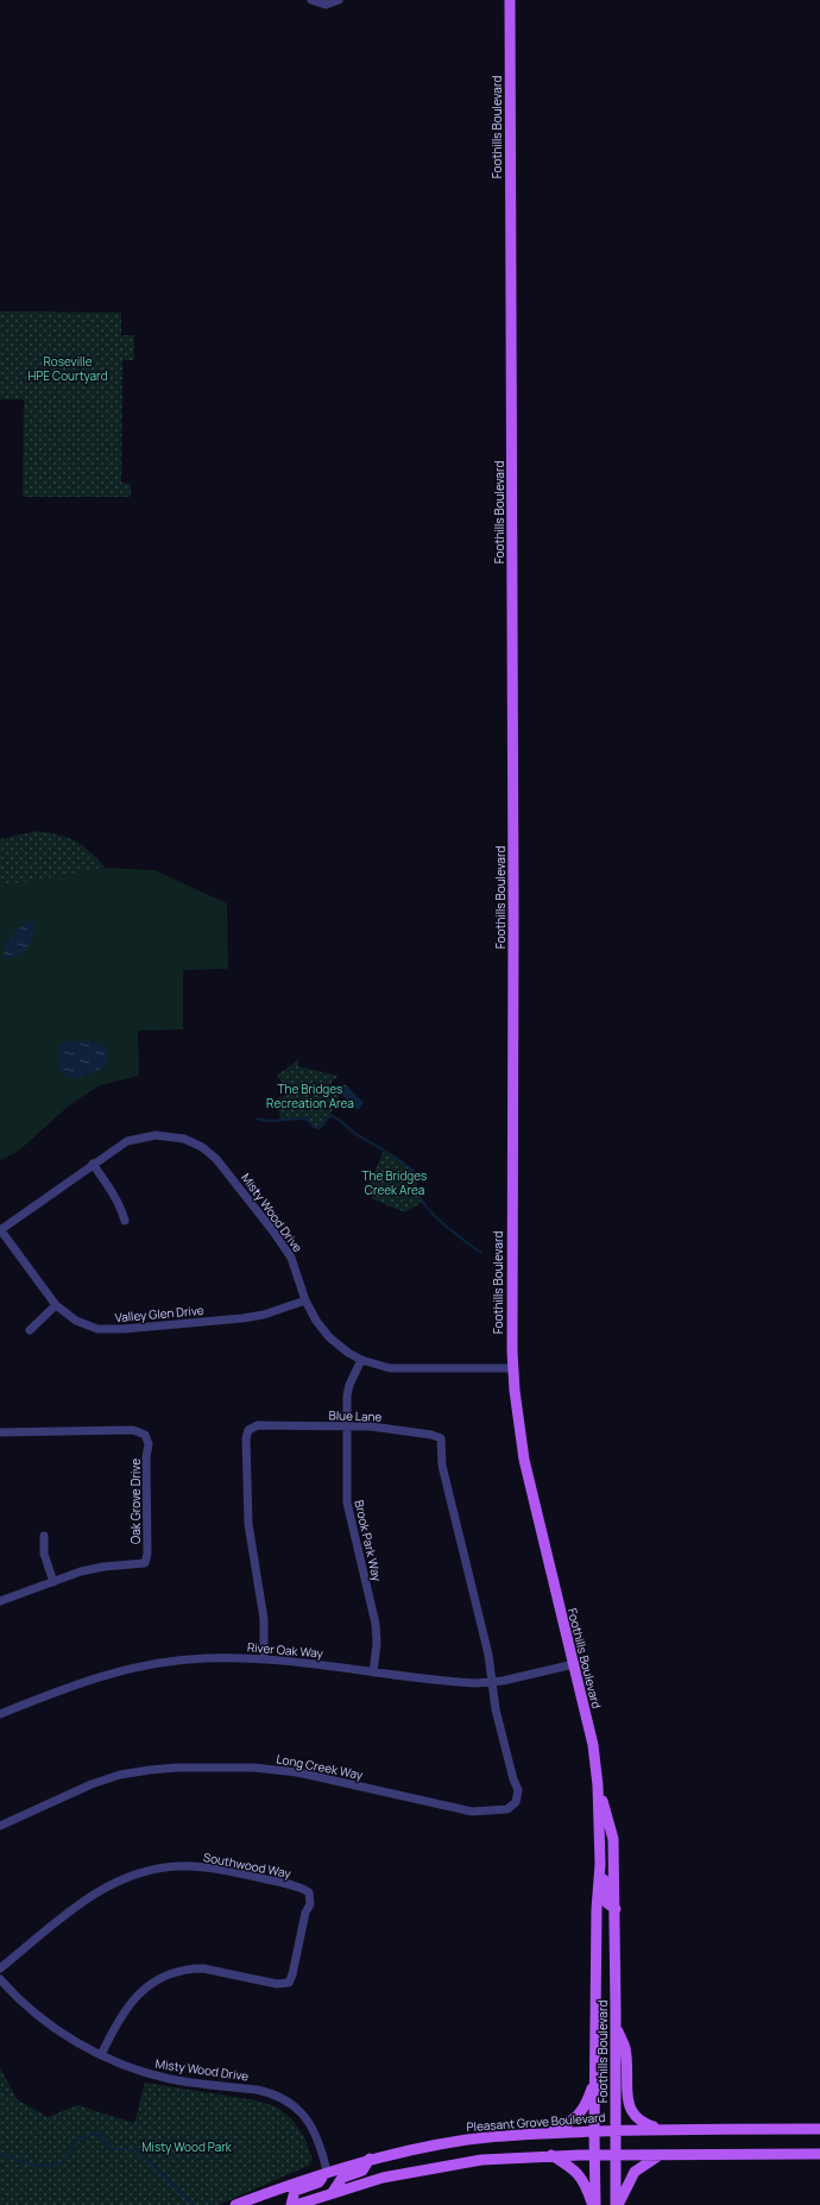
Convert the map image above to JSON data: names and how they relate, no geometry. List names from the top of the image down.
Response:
{
  "streets": {
    "main road": ["Foothills Boulevard", "Pleasant Grove Boulevard"],
    "street": [
      "Misty Wood Drive",
      "Valley Glen Drive",
      "Blue Lane",
      "Oak Grove Drive",
      "Brook Park Way",
      "River Oak Way",
      "Long Creek Way",
      "Southwood Way"
    ]
  },
  "crossings": [
    ["Foothills Boulevard", "Misty Wood Drive"],
    ["Foothills Boulevard", "River Oak Way"],
    ["Foothills Boulevard", "Pleasant Grove Boulevard"],
    ["Misty Wood Drive", "Valley Glen Drive"],
    ["Misty Wood Drive", "Brook Park Way"],
    ["Misty Wood Drive", "Southwood Way"],
    ["Misty Wood Drive", "Pleasant Grove Boulevard"],
    ["Blue Lane", "Brook Park Way"],
    ["Blue Lane", "River Oak Way"],
    ["Blue Lane", "Long Creek Way"],
    ["Brook Park Way", "River Oak Way"],
    ["River Oak Way", "Long Creek Way"]
  ],
  "parks": [
    "Roseville HPE Courtyard",
    "The Bridges Recreation Area",
    "The Bridges Creek Area",
    "Misty Wood Park"
  ]
}
